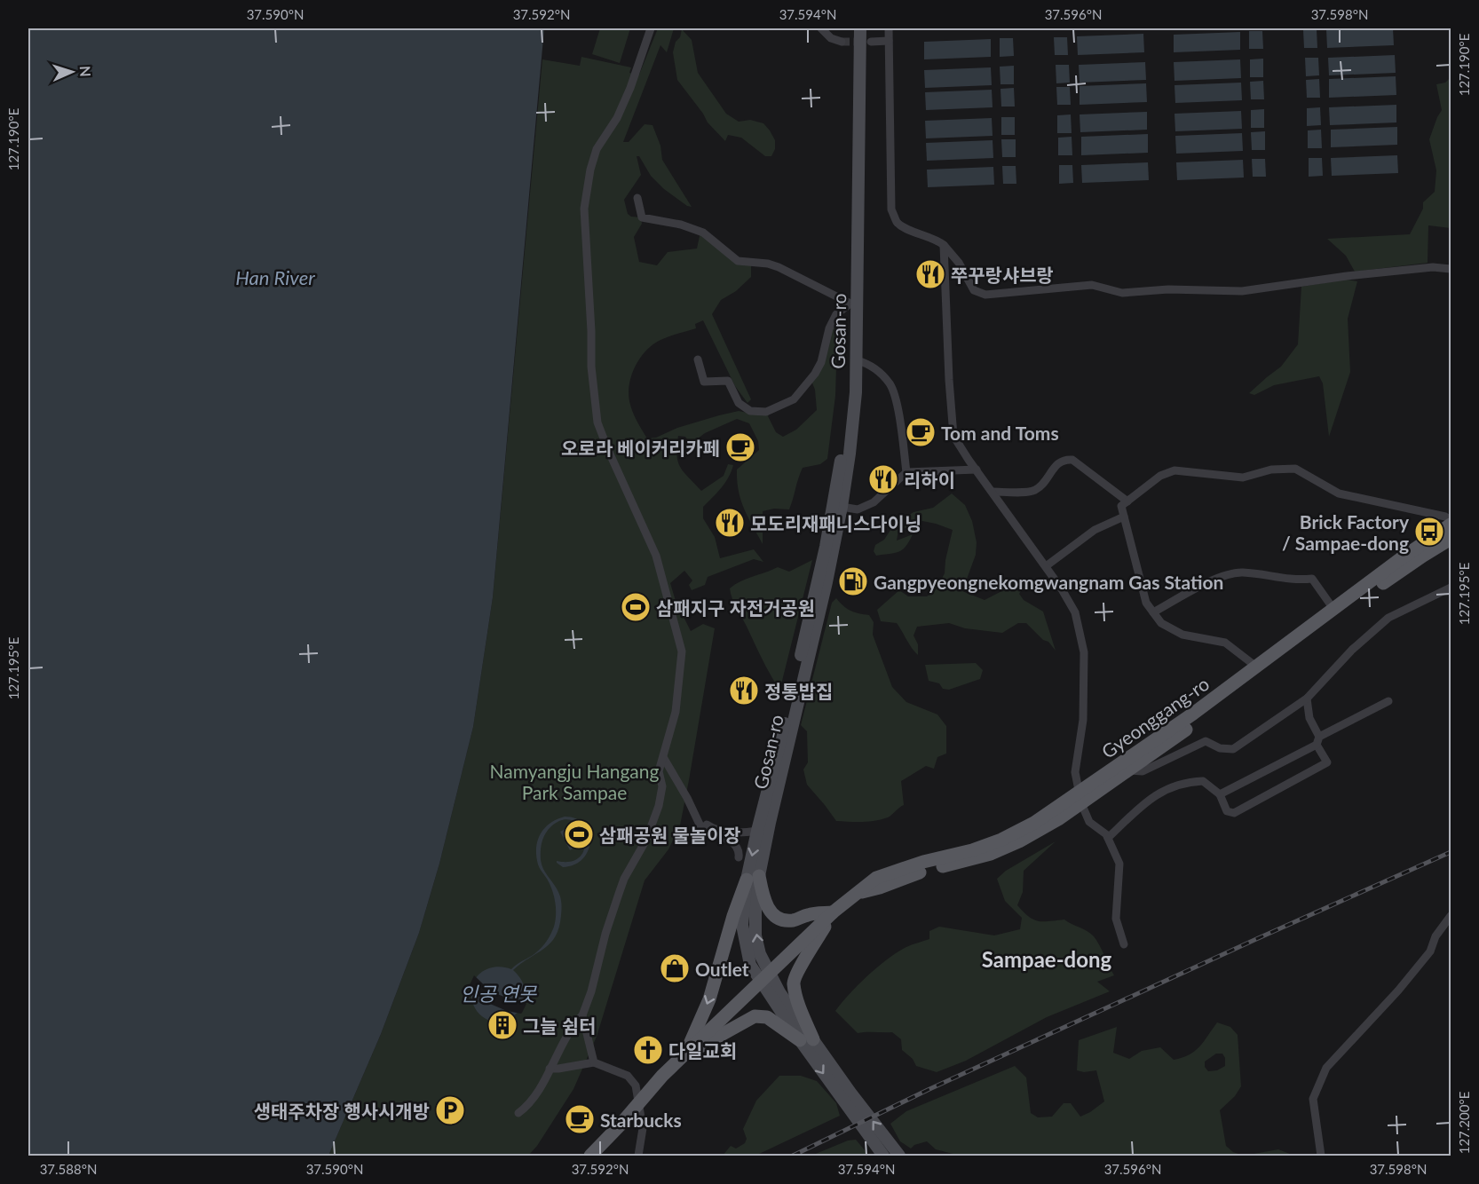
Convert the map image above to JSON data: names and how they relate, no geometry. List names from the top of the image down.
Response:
{
  "streets": {
    "main road": ["Gyeonggang-ro"],
    "street": ["Gosan-ro"]
  },
  "crossings": [
    ["Gosan-ro", "Gyeonggang-ro"]
  ],
  "districts": ["Sampae-dong"],
  "water": ["Han River", "인공 연못"],
  "parks": ["Namyangju Hangang Park Sampae"],
  "places": {
    "restaurant": [
      "쭈꾸랑샤브랑",
      "리하이",
      "모도리재패니스다이닝",
      "정통밥집"
    ],
    "cafe": ["Tom and Toms", "오로라 베이커리카페", "Starbucks"],
    "bus stop": ["Brick Factory / Sampae-dong"],
    "fuel station": ["Gangpyeongnekomgwangnam Gas Station"],
    "sports": ["삼패지구 자전거공원", "삼패공원 물놀이장"],
    "shop": ["Outlet"],
    "building": ["그늘 쉼터"],
    "church": ["다일교회"],
    "parking": ["생태주차장 행사시개방"]
  },
  "north": "right",
  "coordinates": [
    "37.590°N",
    "37.592°N",
    "37.594°N",
    "37.596°N",
    "37.598°N",
    "127.190°E",
    "127.195°E",
    "127.200°E",
    "37.588°N"
  ]
}
